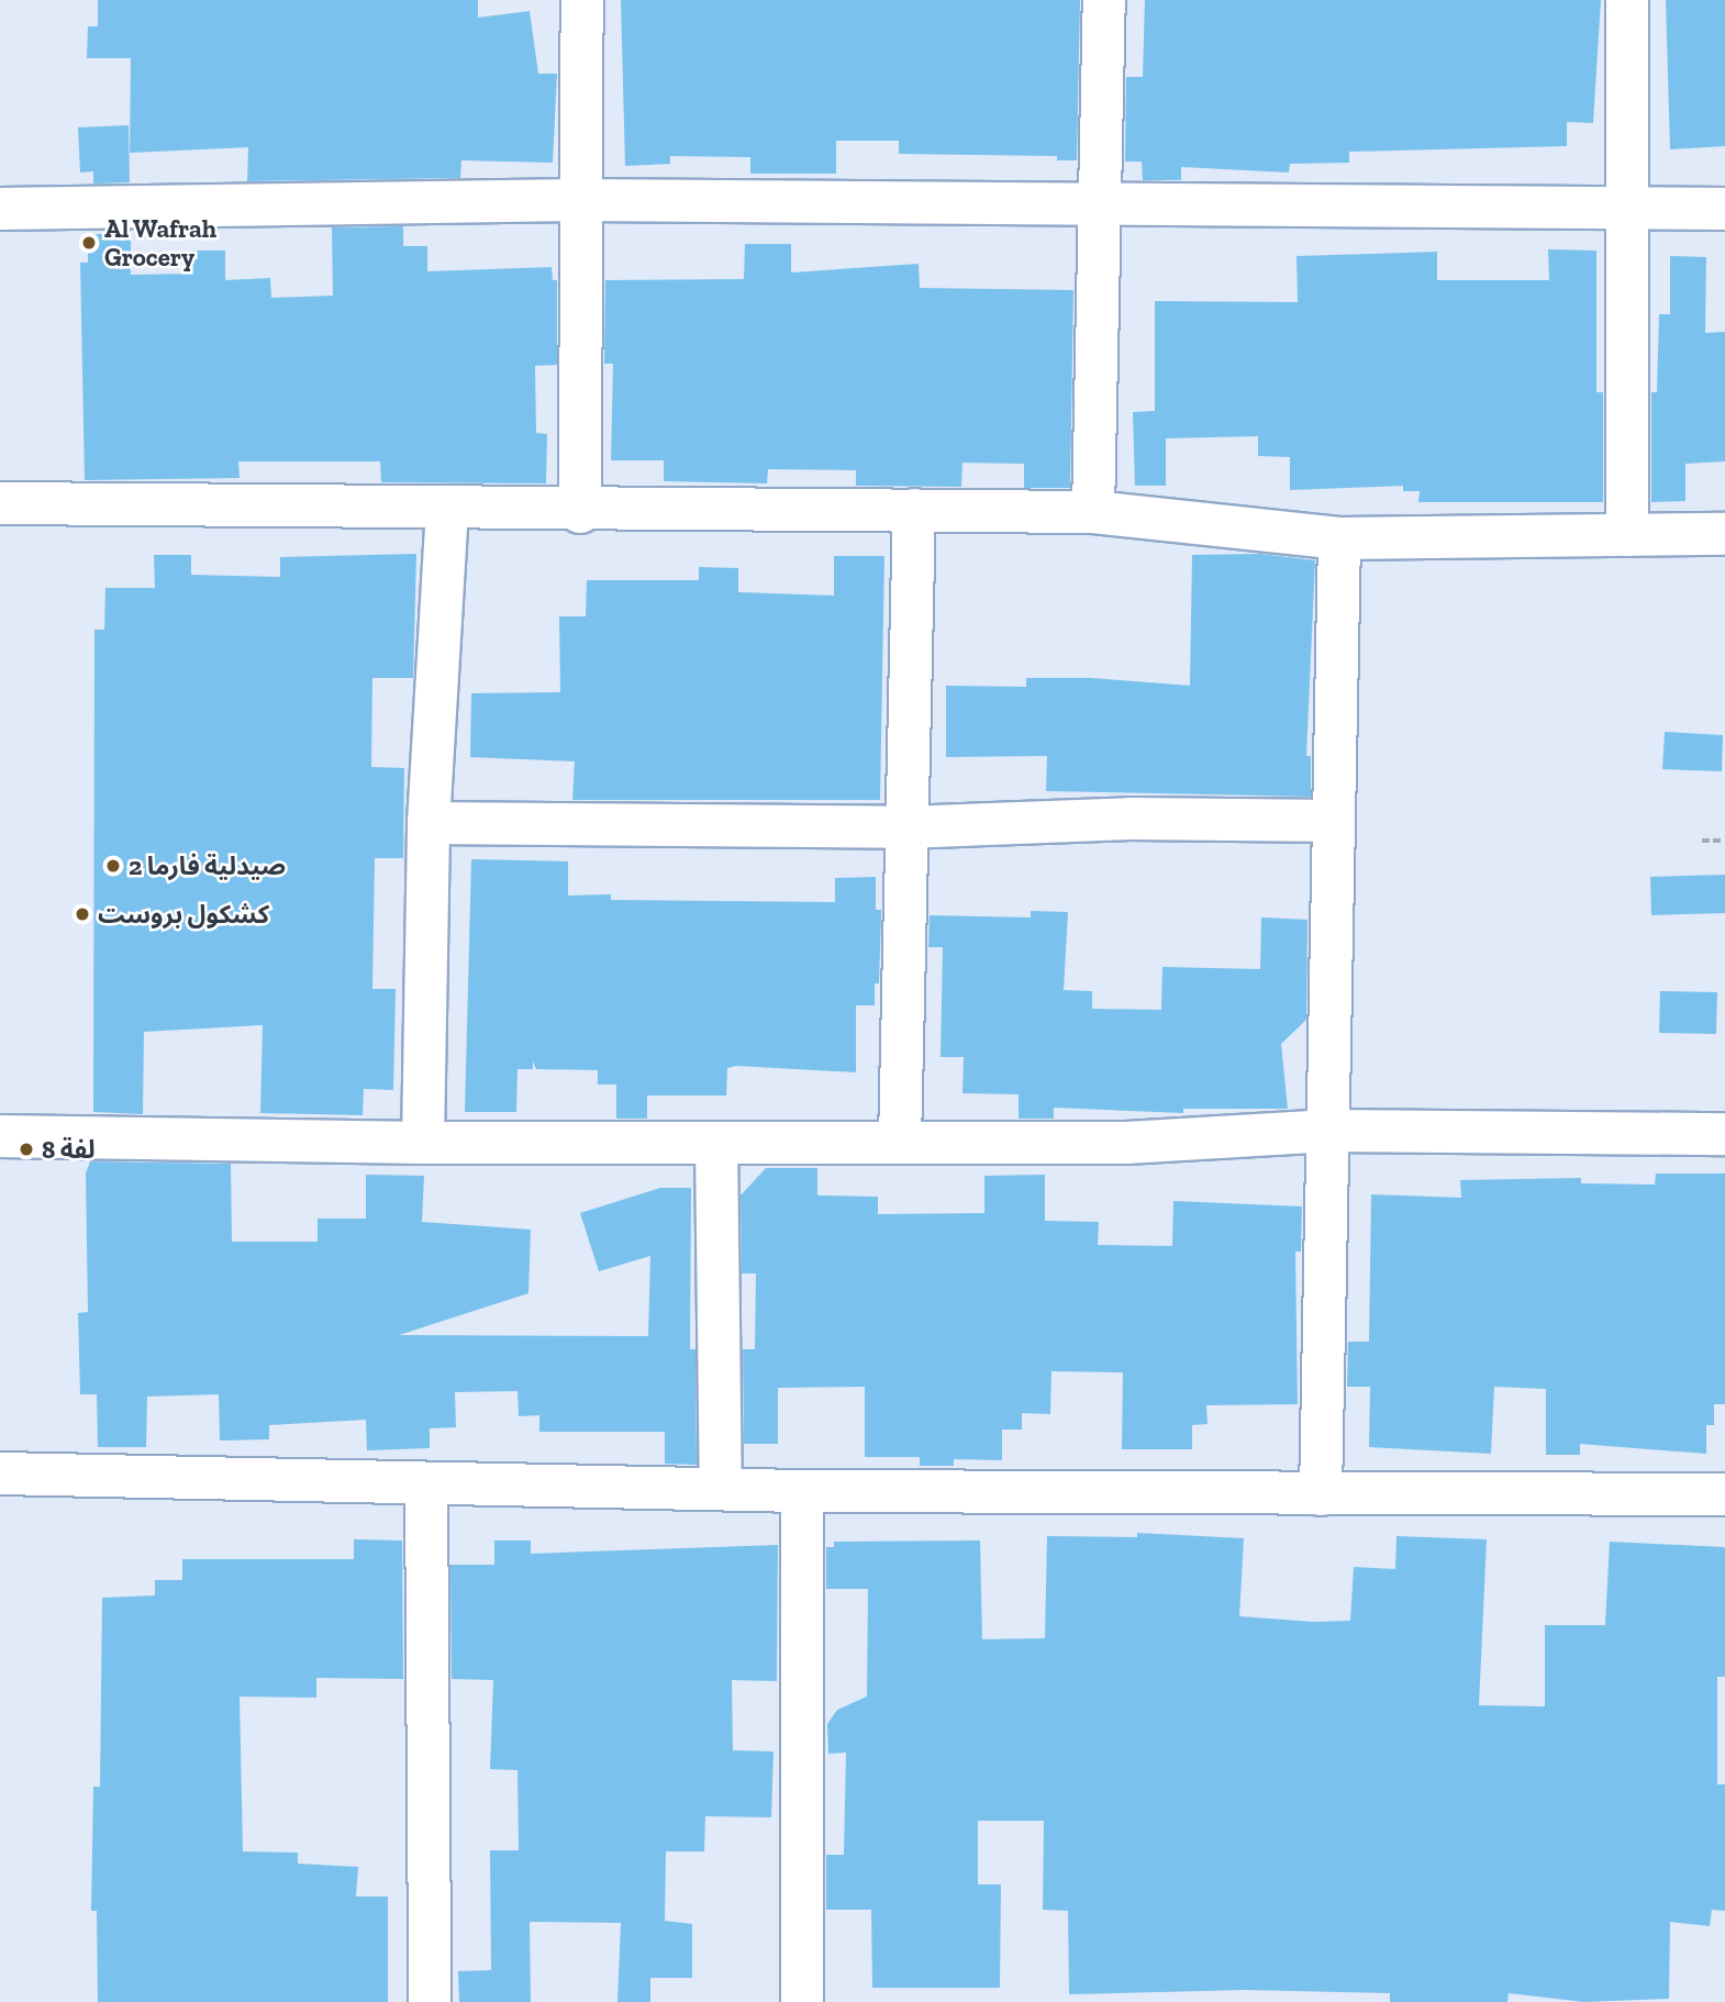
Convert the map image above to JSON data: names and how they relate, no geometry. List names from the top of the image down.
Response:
{
  "places": [
    "Al Wafrah Grocery",
    "صيدلية فارما 2",
    "كشكول بروست",
    "لفة 8"
  ]
}
